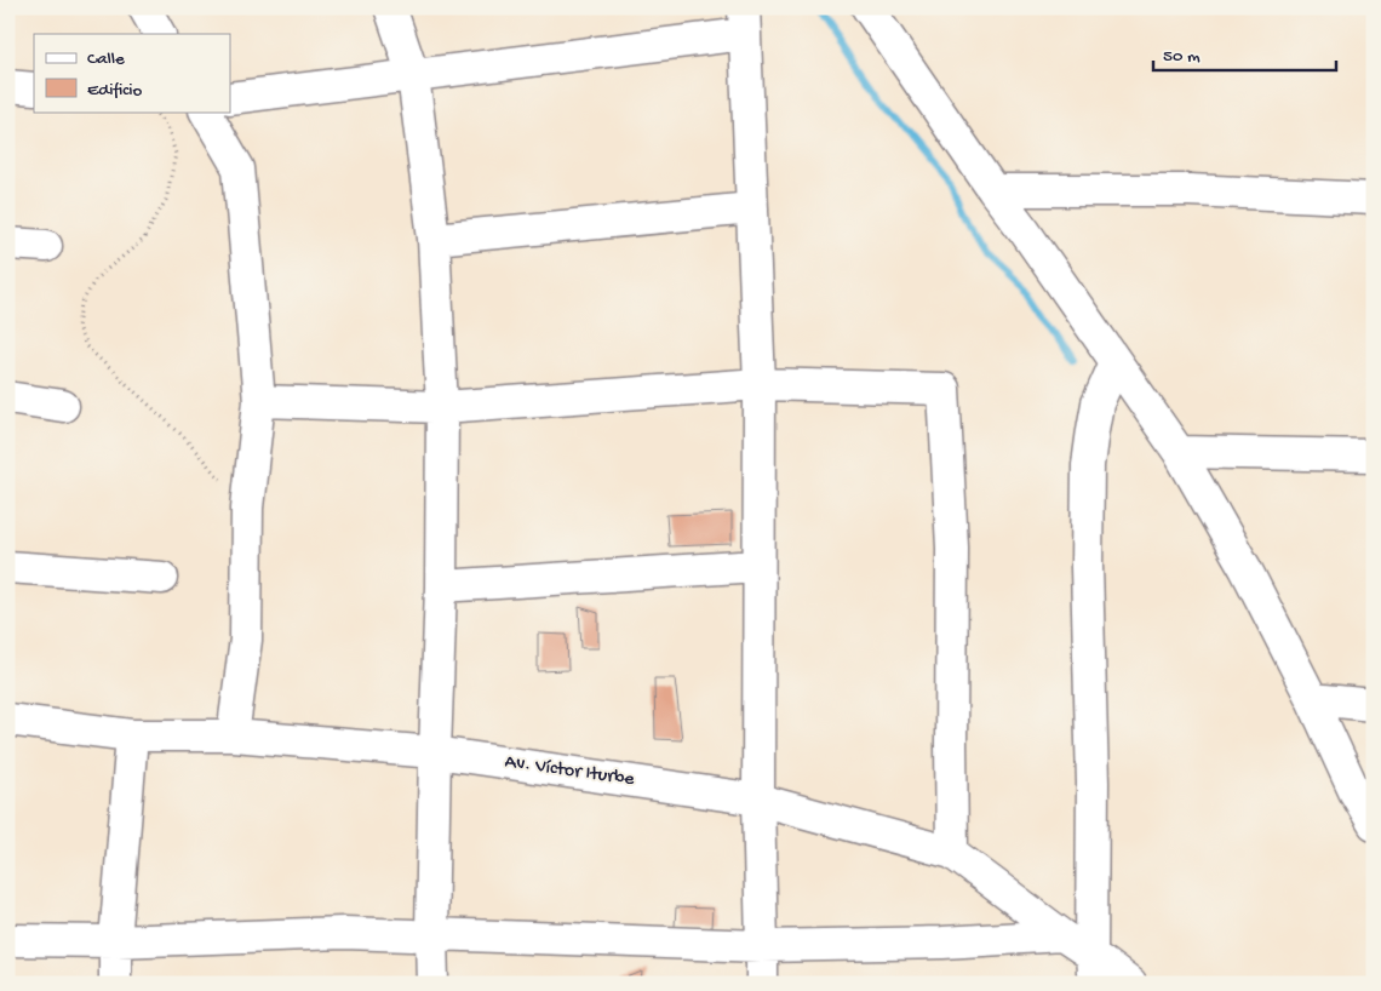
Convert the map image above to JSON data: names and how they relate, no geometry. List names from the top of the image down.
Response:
{
  "streets": {
    "street": ["Av. Víctor Iturbe"]
  },
  "legend": ["Calle", "Edificio"],
  "scale_bar": "50 m"
}
